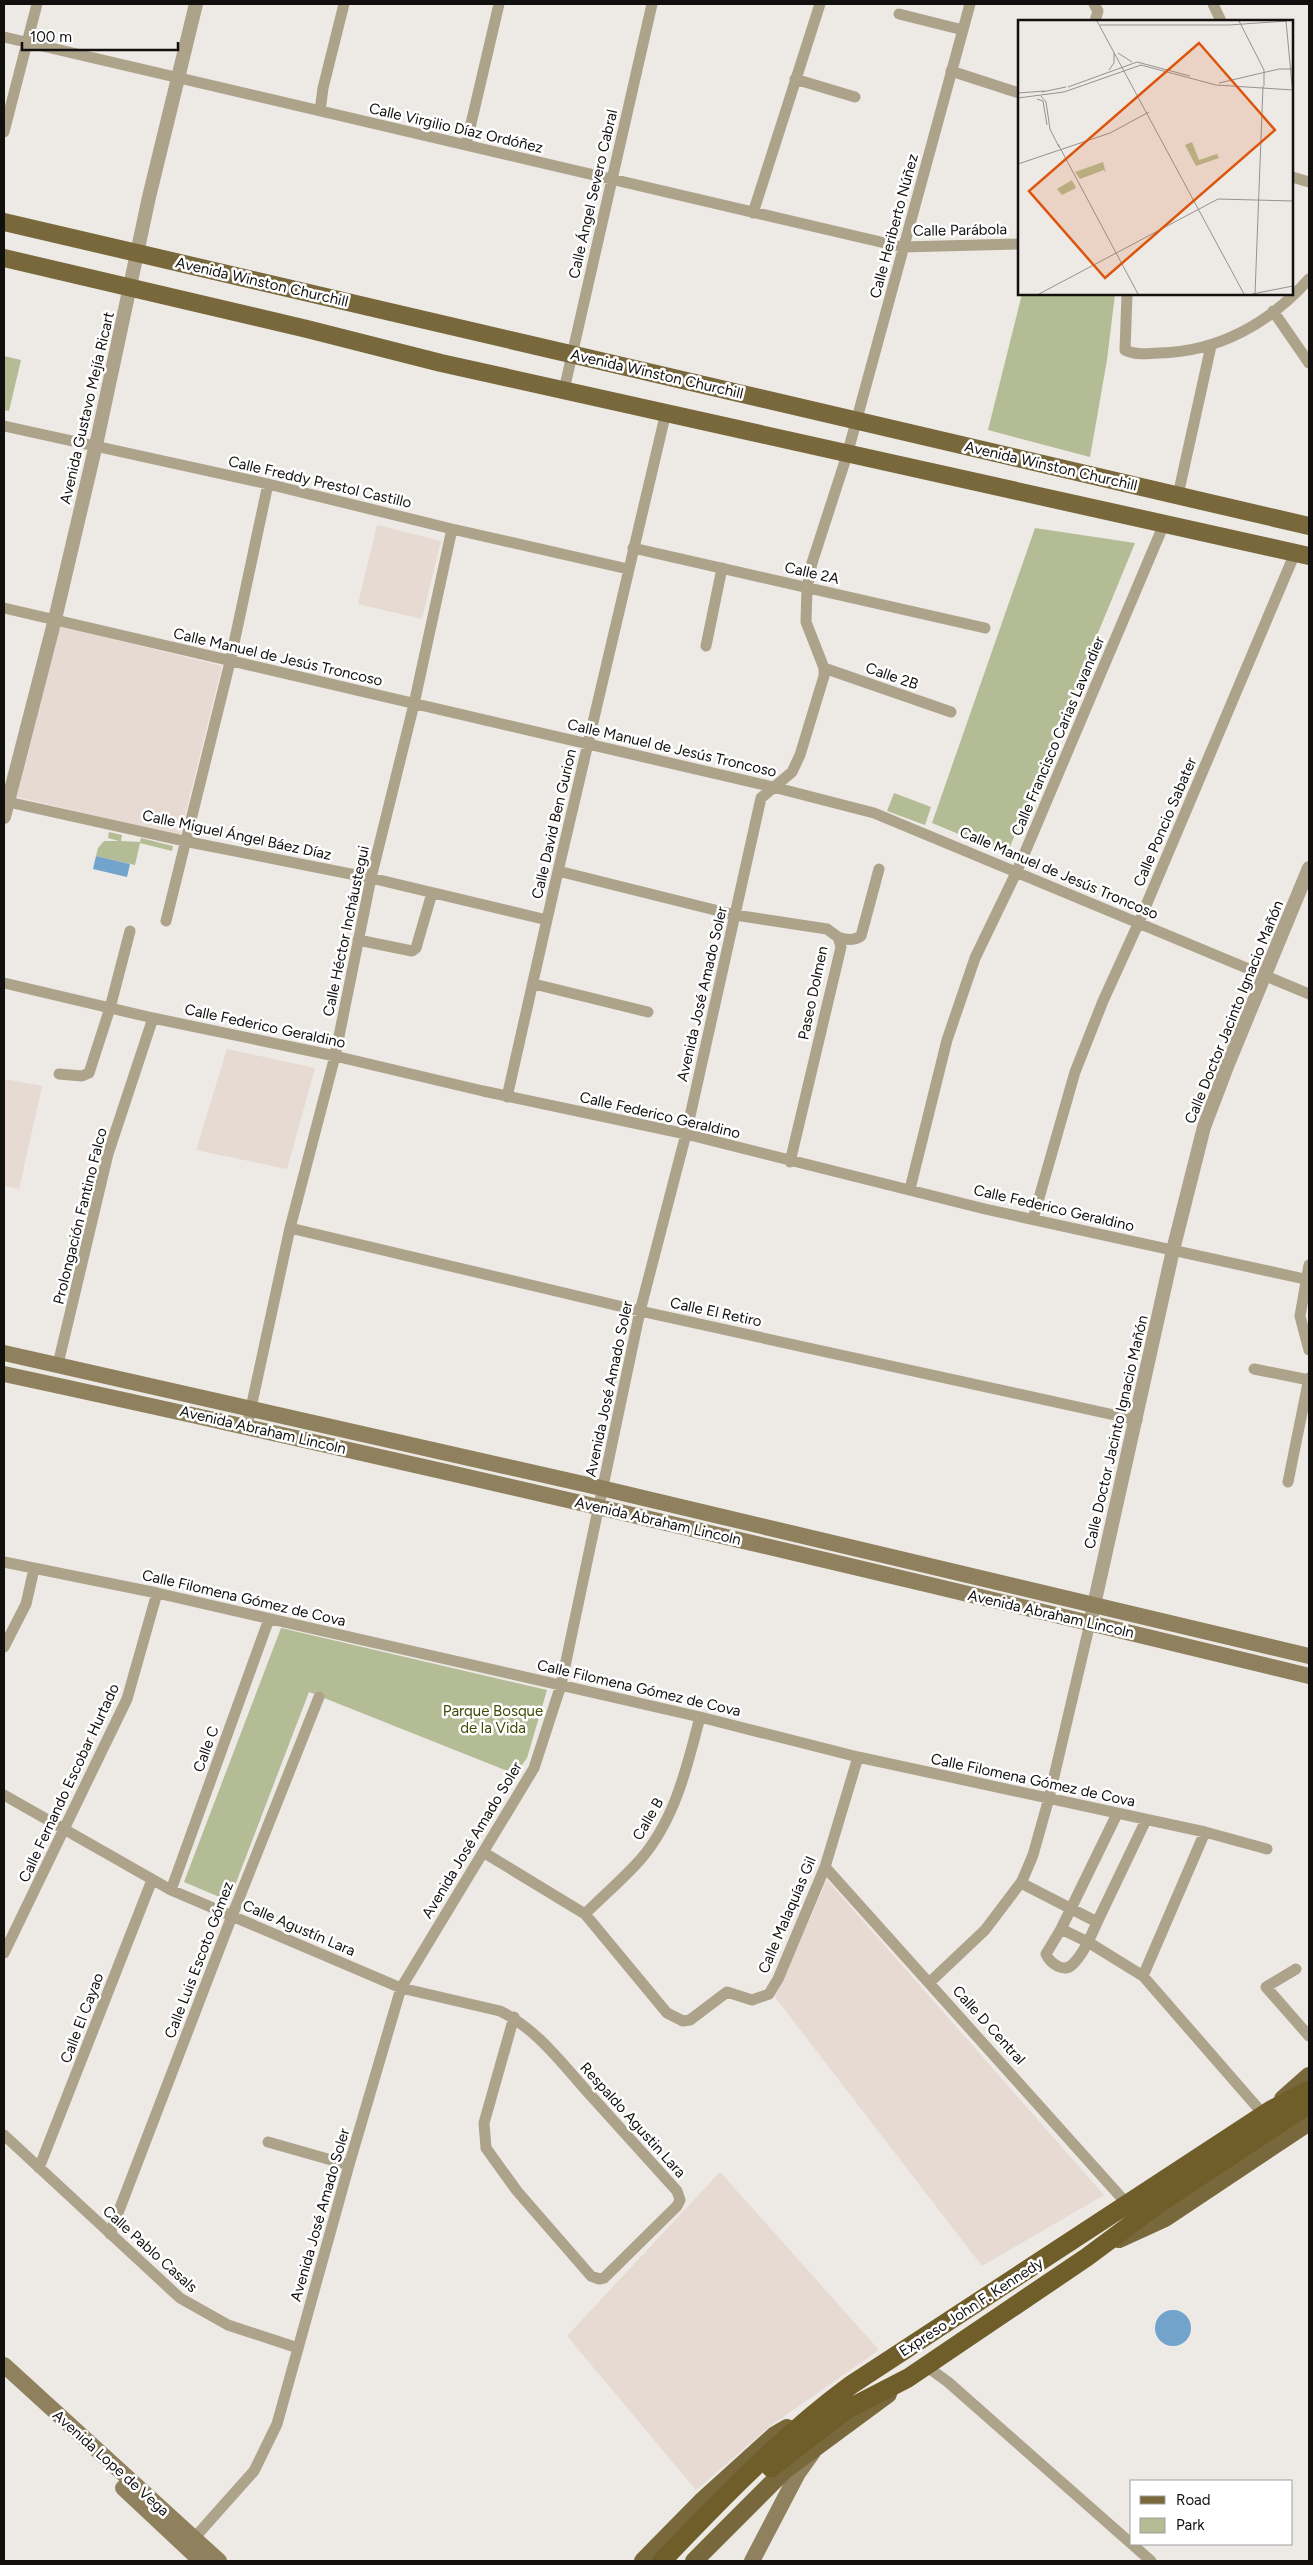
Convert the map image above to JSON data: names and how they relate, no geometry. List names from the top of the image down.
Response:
{
  "streets": {
    "highway": ["Expreso John F. Kennedy"],
    "main road": ["Avenida Winston Churchill", "Avenida Abraham Lincoln", "Avenida Lope de Vega"],
    "street": [
      "Calle Virgilio Díaz Ordóñez",
      "Calle Ángel Severo Cabral",
      "Calle Heriberto Núñez",
      "Calle Parábola",
      "Avenida Gustavo Mejía Ricart",
      "Calle Freddy Prestol Castillo",
      "Calle 2A",
      "Calle Manuel de Jesús Troncoso",
      "Calle 2B",
      "Calle Francisco Carias Lavandier",
      "Calle Poncio Sabater",
      "Calle David Ben Gurion",
      "Calle Miguel Ángel Báez Díaz",
      "Calle Héctor Incháustegui",
      "Paseo Dolmen",
      "Avenida José Amado Soler",
      "Calle Doctor Jacinto Ignacio Mañón",
      "Calle Federico Geraldino",
      "Prolongación Fantino Falco",
      "Calle El Retiro",
      "Calle Filomena Gómez de Cova",
      "Calle C",
      "Calle Fernando Escobar Hurtado",
      "Calle B",
      "Calle Malaquías Gil",
      "Calle Agustín Lara",
      "Calle Luis Escoto Gómez",
      "Calle El Cayao",
      "Calle D Central",
      "Respaldo Agustin Lara",
      "Calle Pablo Casals"
    ]
  },
  "crossings": [
    ["Calle Virgilio Díaz Ordóñez", "Calle Ángel Severo Cabral"],
    ["Calle Virgilio Díaz Ordóñez", "Calle Heriberto Núñez"],
    ["Calle Virgilio Díaz Ordóñez", "Calle Parábola"],
    ["Calle Virgilio Díaz Ordóñez", "Avenida Gustavo Mejía Ricart"],
    ["Calle Ángel Severo Cabral", "Avenida Winston Churchill"],
    ["Calle Heriberto Núñez", "Calle Parábola"],
    ["Calle Heriberto Núñez", "Avenida Winston Churchill"],
    ["Avenida Winston Churchill", "Avenida Gustavo Mejía Ricart"],
    ["Avenida Winston Churchill", "Calle Francisco Carias Lavandier"],
    ["Avenida Winston Churchill", "Calle Poncio Sabater"],
    ["Avenida Winston Churchill", "Calle David Ben Gurion"],
    ["Avenida Gustavo Mejía Ricart", "Calle Freddy Prestol Castillo"],
    ["Avenida Gustavo Mejía Ricart", "Calle Manuel de Jesús Troncoso"],
    ["Avenida Gustavo Mejía Ricart", "Calle Miguel Ángel Báez Díaz"],
    ["Calle Freddy Prestol Castillo", "Calle David Ben Gurion"],
    ["Calle Freddy Prestol Castillo", "Calle Héctor Incháustegui"],
    ["Calle 2A", "Calle David Ben Gurion"],
    ["Calle Manuel de Jesús Troncoso", "Calle Francisco Carias Lavandier"],
    ["Calle Manuel de Jesús Troncoso", "Calle Poncio Sabater"],
    ["Calle Manuel de Jesús Troncoso", "Calle David Ben Gurion"],
    ["Calle Manuel de Jesús Troncoso", "Calle Héctor Incháustegui"],
    ["Calle Manuel de Jesús Troncoso", "Avenida José Amado Soler"],
    ["Calle Manuel de Jesús Troncoso", "Calle Doctor Jacinto Ignacio Mañón"],
    ["Calle 2B", "Avenida José Amado Soler"],
    ["Calle Francisco Carias Lavandier", "Calle Federico Geraldino"],
    ["Calle Poncio Sabater", "Calle Federico Geraldino"],
    ["Calle David Ben Gurion", "Calle Miguel Ángel Báez Díaz"],
    ["Calle David Ben Gurion", "Paseo Dolmen"],
    ["Calle David Ben Gurion", "Calle Federico Geraldino"],
    ["Calle Miguel Ángel Báez Díaz", "Calle Héctor Incháustegui"],
    ["Calle Héctor Incháustegui", "Calle Federico Geraldino"],
    ["Calle Héctor Incháustegui", "Calle El Retiro"],
    ["Calle Héctor Incháustegui", "Avenida Abraham Lincoln"],
    ["Paseo Dolmen", "Avenida José Amado Soler"],
    ["Paseo Dolmen", "Calle Federico Geraldino"],
    ["Avenida José Amado Soler", "Calle Federico Geraldino"],
    ["Avenida José Amado Soler", "Calle El Retiro"],
    ["Avenida José Amado Soler", "Avenida Abraham Lincoln"],
    ["Avenida José Amado Soler", "Calle Filomena Gómez de Cova"],
    ["Avenida José Amado Soler", "Calle Malaquías Gil"],
    ["Avenida José Amado Soler", "Calle Agustín Lara"],
    ["Avenida José Amado Soler", "Calle Pablo Casals"],
    ["Avenida José Amado Soler", "Avenida Lope de Vega"],
    ["Calle Doctor Jacinto Ignacio Mañón", "Calle Federico Geraldino"],
    ["Calle Doctor Jacinto Ignacio Mañón", "Calle El Retiro"],
    ["Calle Doctor Jacinto Ignacio Mañón", "Avenida Abraham Lincoln"],
    ["Calle Doctor Jacinto Ignacio Mañón", "Calle Filomena Gómez de Cova"],
    ["Calle Doctor Jacinto Ignacio Mañón", "Calle D Central"],
    ["Calle Federico Geraldino", "Prolongación Fantino Falco"],
    ["Prolongación Fantino Falco", "Avenida Abraham Lincoln"],
    ["Calle Filomena Gómez de Cova", "Calle C"],
    ["Calle Filomena Gómez de Cova", "Calle Fernando Escobar Hurtado"],
    ["Calle Filomena Gómez de Cova", "Calle B"],
    ["Calle Filomena Gómez de Cova", "Calle Malaquías Gil"],
    ["Calle C", "Calle Agustín Lara"],
    ["Calle Fernando Escobar Hurtado", "Calle Agustín Lara"],
    ["Calle B", "Calle Malaquías Gil"],
    ["Calle Malaquías Gil", "Calle D Central"],
    ["Calle Agustín Lara", "Calle Luis Escoto Gómez"],
    ["Calle Agustín Lara", "Calle El Cayao"],
    ["Calle Agustín Lara", "Respaldo Agustin Lara"],
    ["Calle Luis Escoto Gómez", "Calle Pablo Casals"],
    ["Calle El Cayao", "Calle Pablo Casals"],
    ["Calle D Central", "Expreso John F. Kennedy"]
  ],
  "parks": ["Parque Bosque de la Vida"],
  "legend": ["Road", "Park"],
  "scale_bar": "100 m"
}
